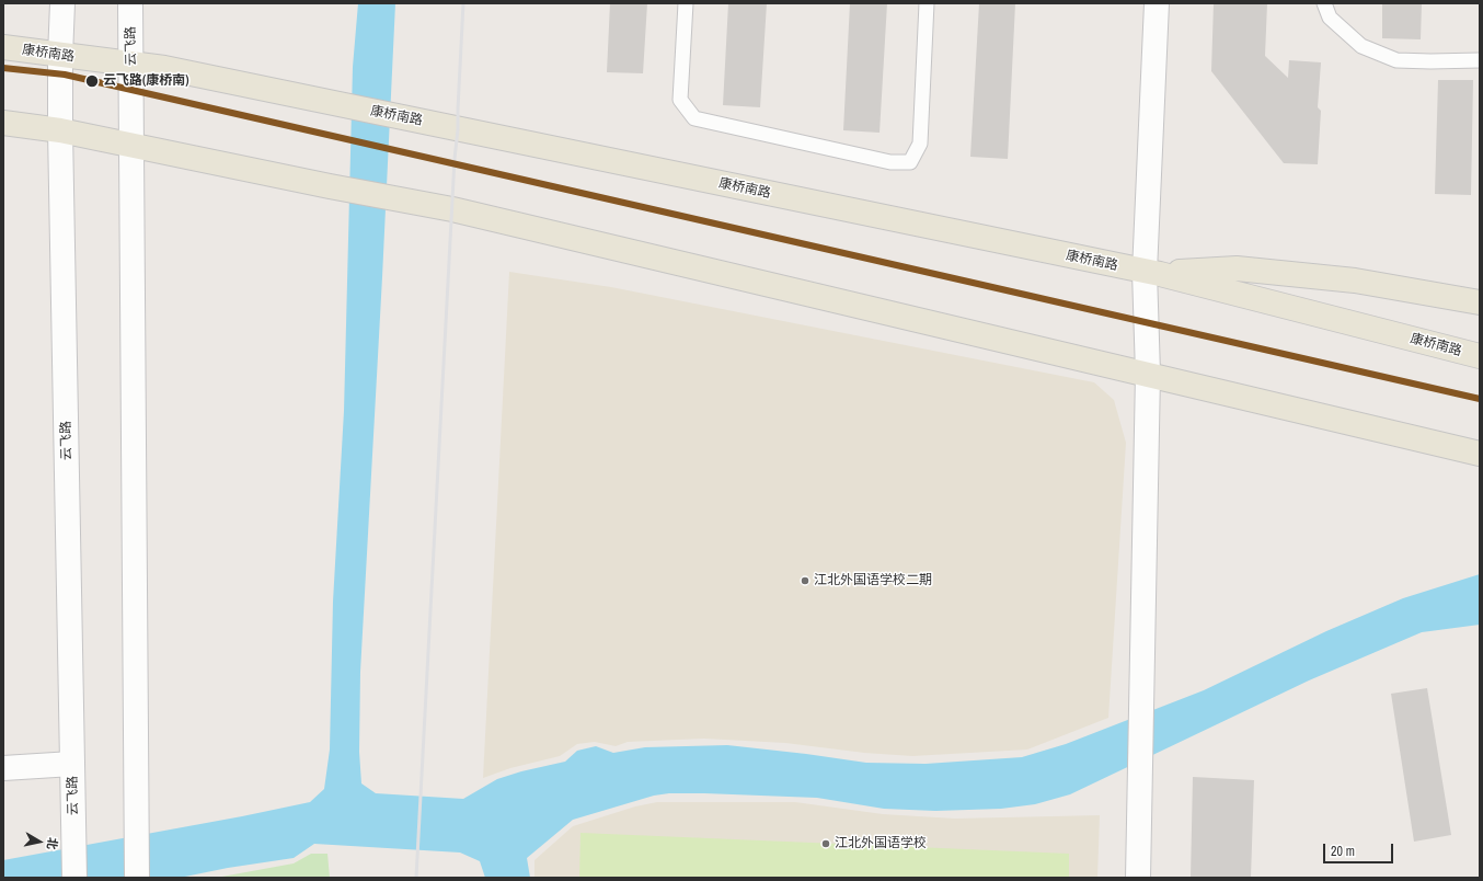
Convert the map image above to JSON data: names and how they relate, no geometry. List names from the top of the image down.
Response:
{
  "streets": {
    "main road": ["云飞路", "康桥南路"]
  },
  "crossings": [
    ["云飞路", "康桥南路"]
  ],
  "places": ["云飞路(康桥南)", "江北外国语学校二期", "江北外国语学校"],
  "scale_bar": "20 m",
  "north": "right"
}
